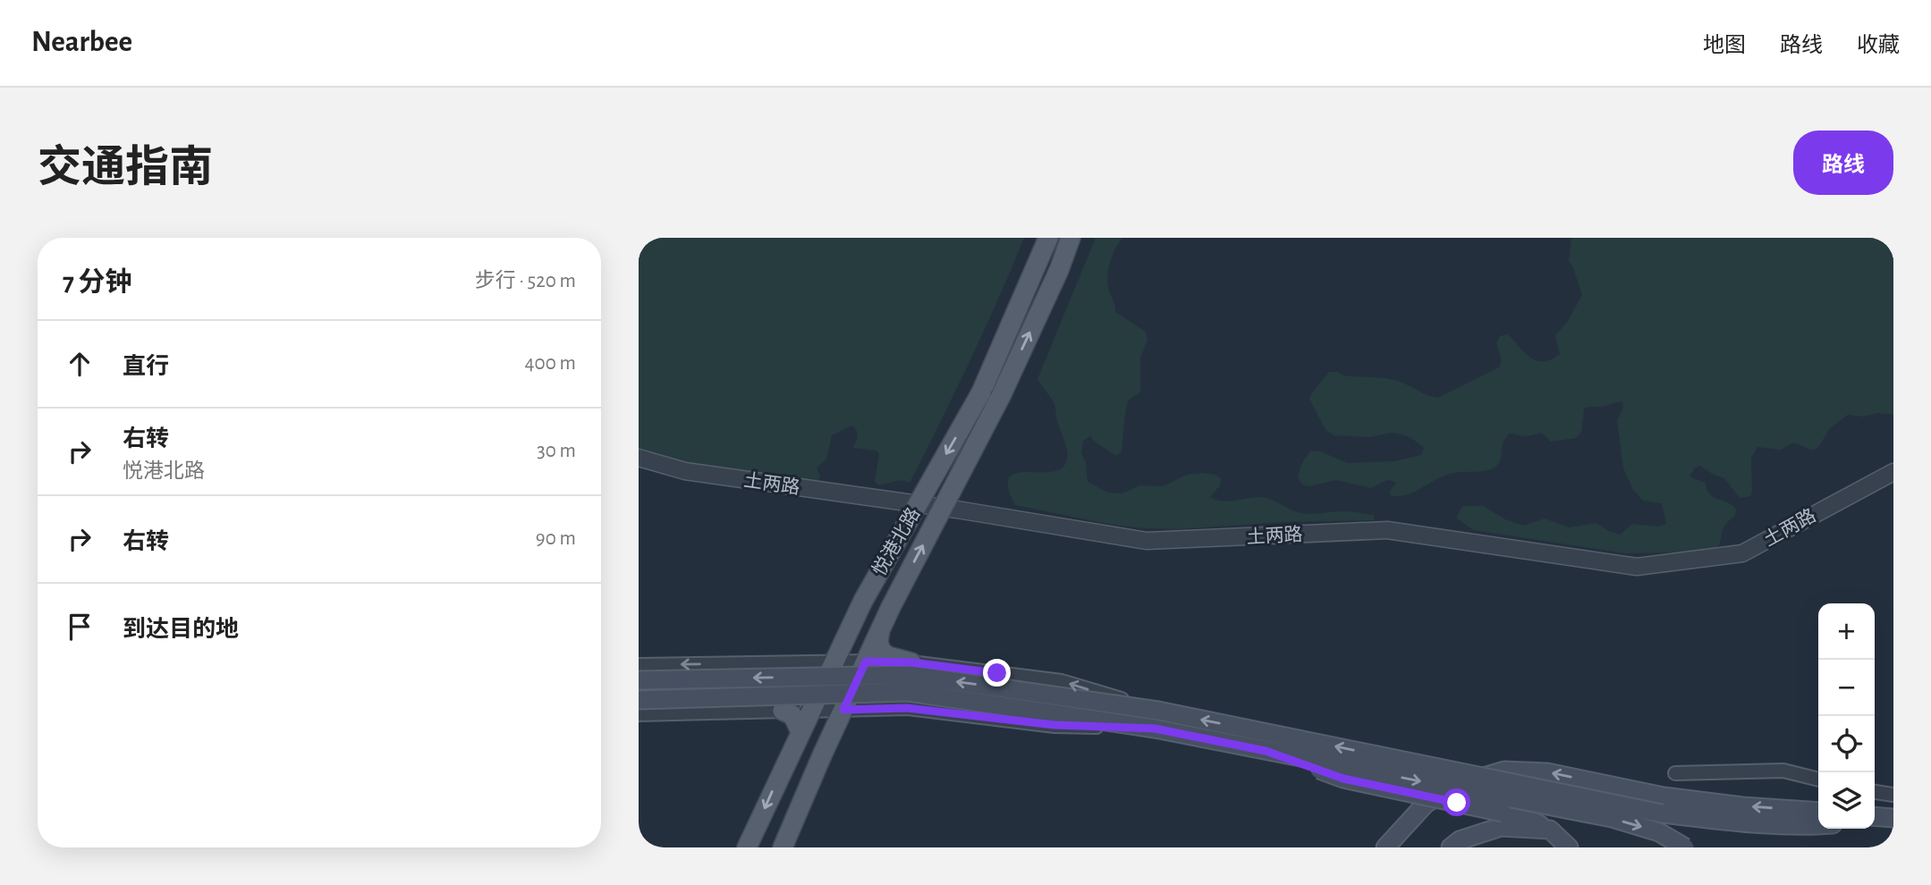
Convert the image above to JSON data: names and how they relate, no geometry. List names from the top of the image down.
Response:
{
  "streets": {
    "main road": ["悦港北路"],
    "street": ["土两路"]
  },
  "page": {
    "header": "Nearbee",
    "nav": ["地图", "路线", "收藏"],
    "title": "交通指南",
    "buttons": "路线",
    "heading": ["7 分钟", "步行 · 520 m"],
    "list": [
      ["直行", "400 m"],
      ["右转", "悦港北路", "30 m"],
      ["右转", "90 m"],
      "到达目的地"
    ],
    "map_buttons": ["+", "−"]
  }
}
